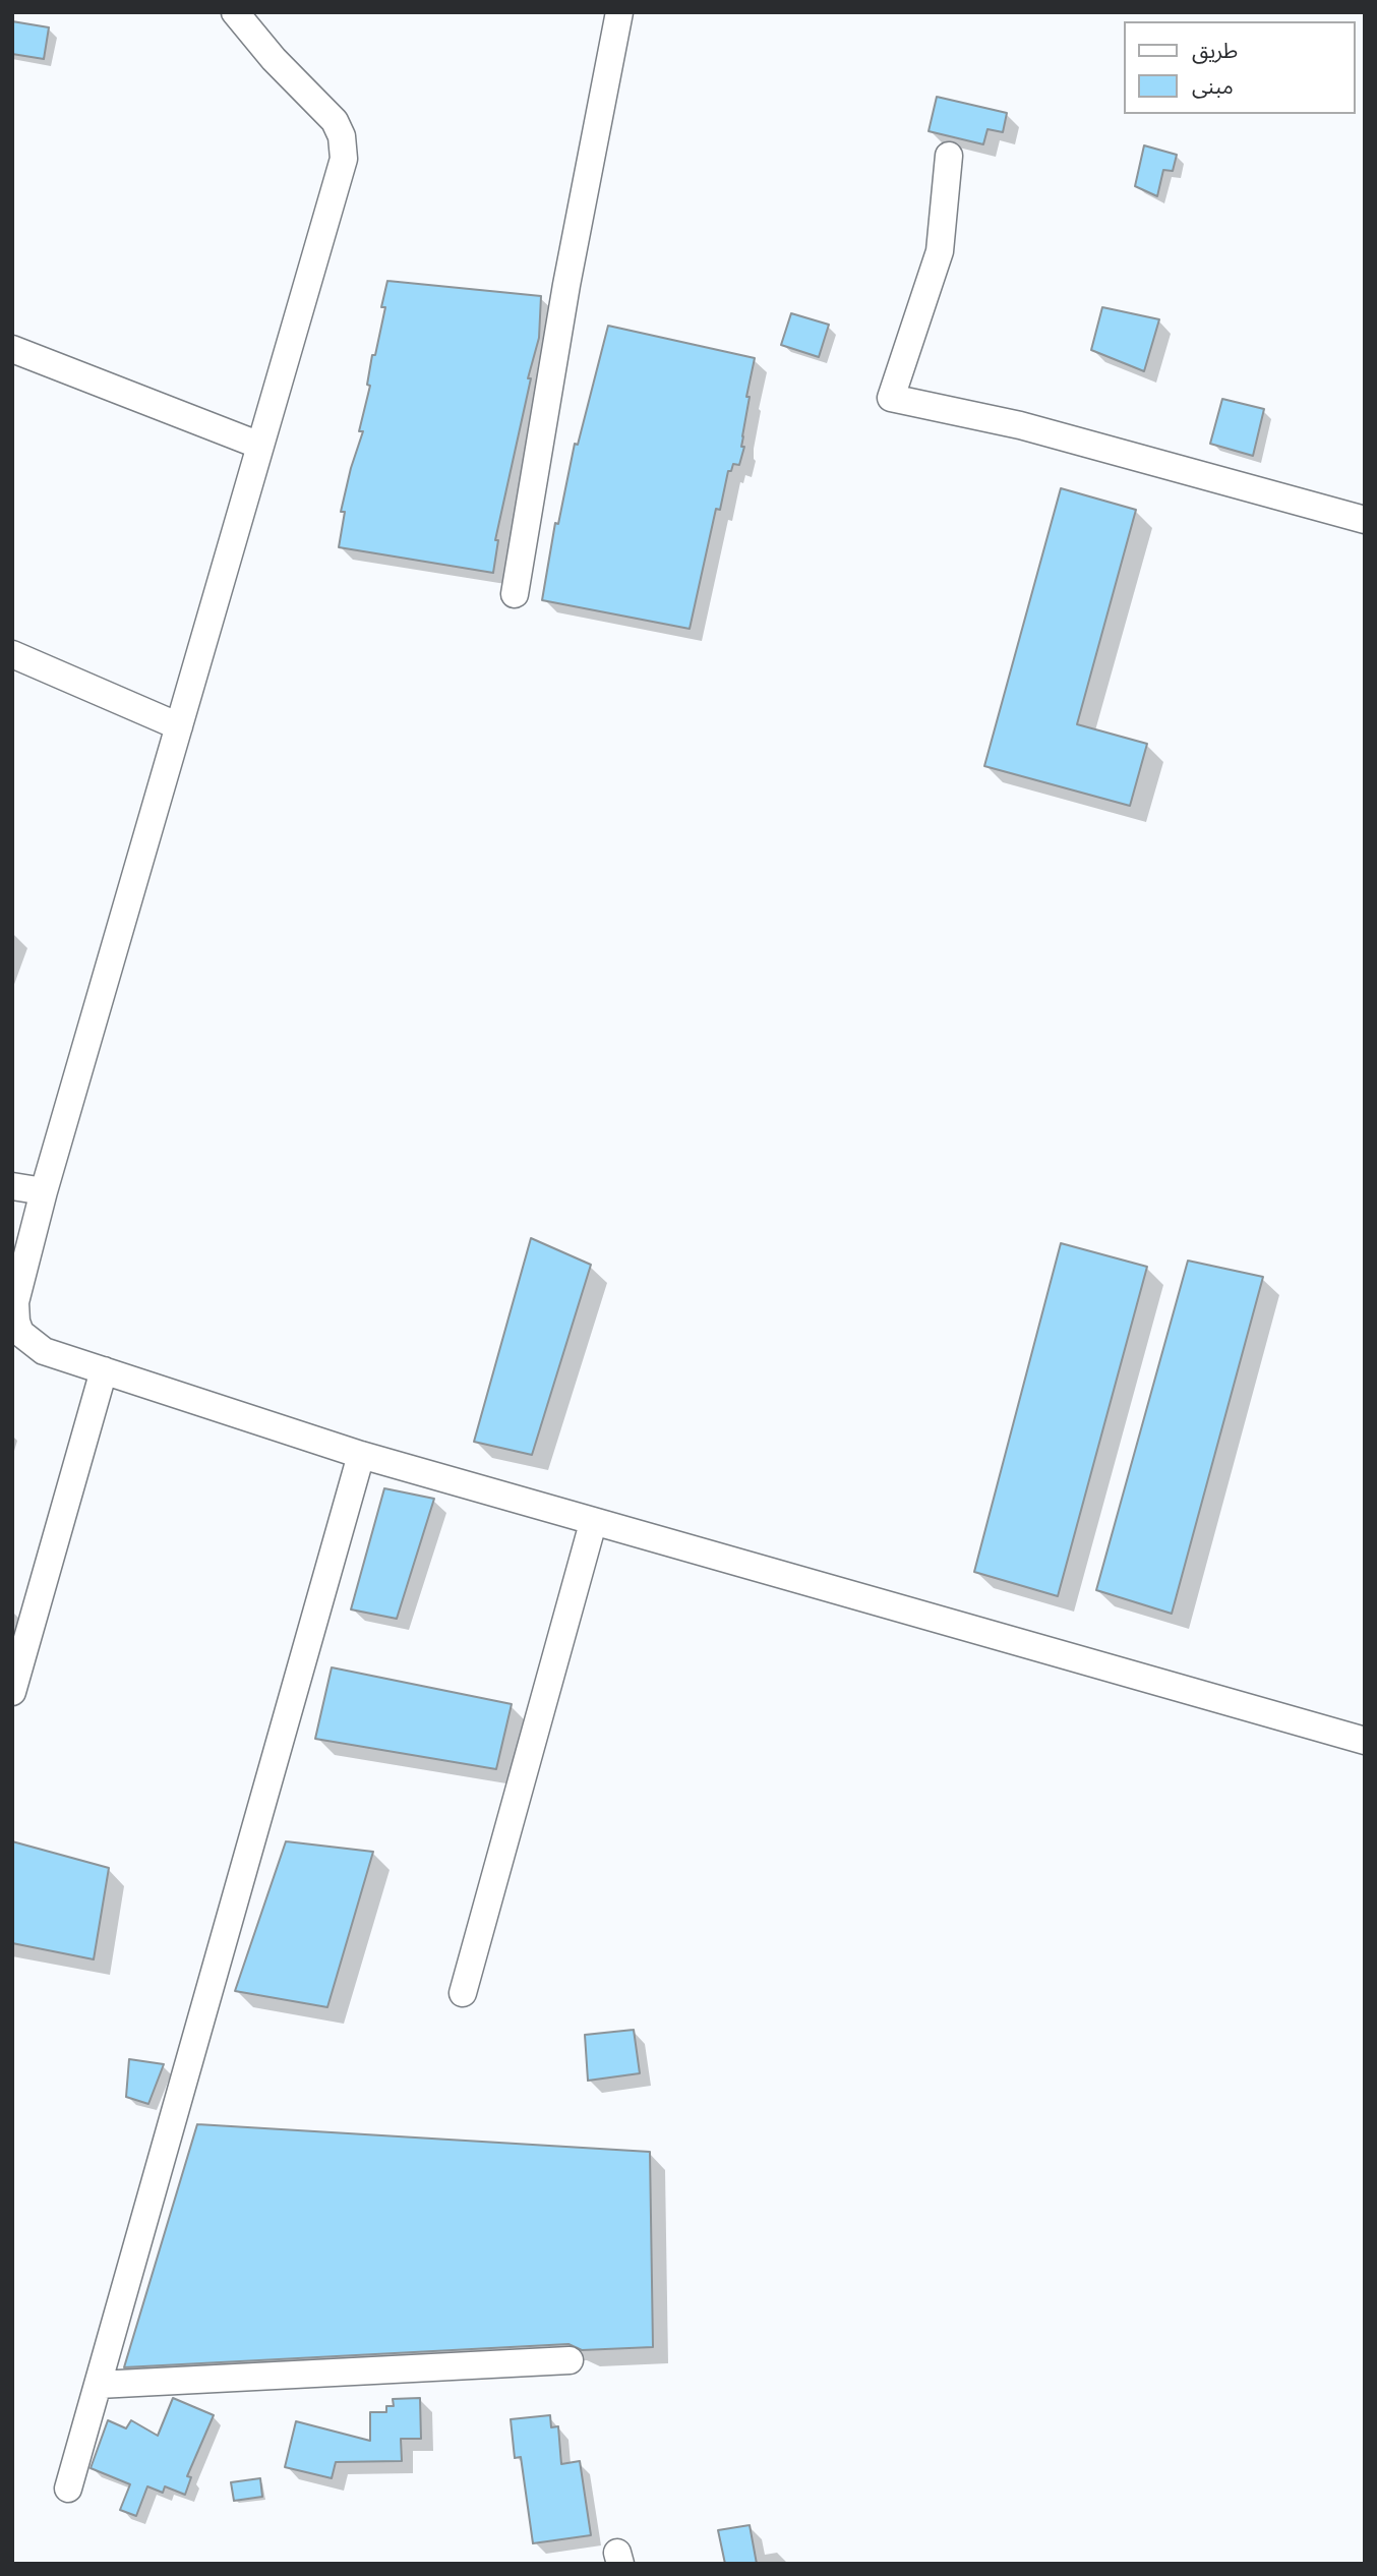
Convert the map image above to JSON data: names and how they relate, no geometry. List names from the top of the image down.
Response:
{
  "legend": ["طريق", "مبنى"]
}
